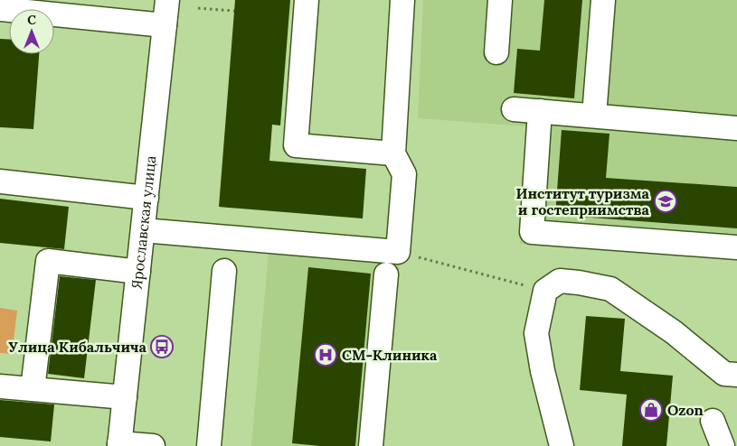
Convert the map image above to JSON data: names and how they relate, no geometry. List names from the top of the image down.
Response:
{
  "streets": {
    "street": ["Ярославская улица"]
  },
  "places": {
    "school or university": ["Институт туризма и гостеприимства"],
    "bus stop": ["Улица Кибальчича"],
    "hospital": ["СМ-Клиника"],
    "shop": ["Ozon"]
  },
  "north": "top"
}
